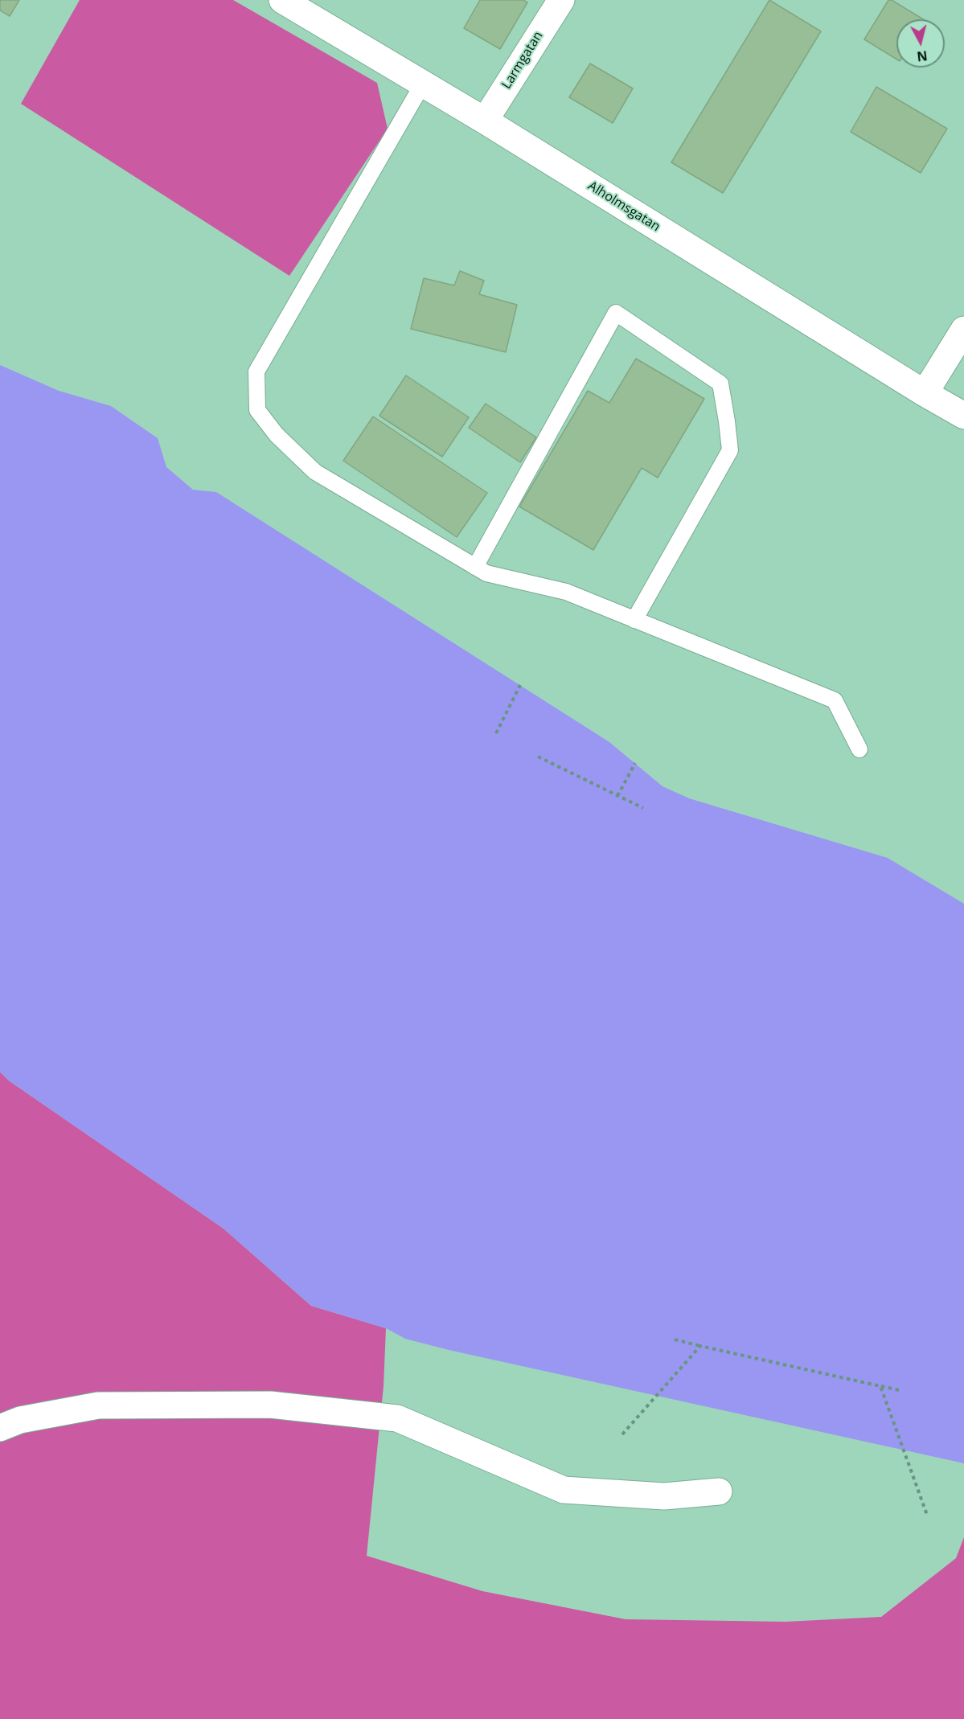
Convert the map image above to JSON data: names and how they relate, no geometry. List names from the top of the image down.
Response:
{
  "streets": {
    "street": ["Larmgatan", "Alholmsgatan"]
  },
  "crossings": [
    ["Larmgatan", "Alholmsgatan"]
  ],
  "north": "bottom"
}
